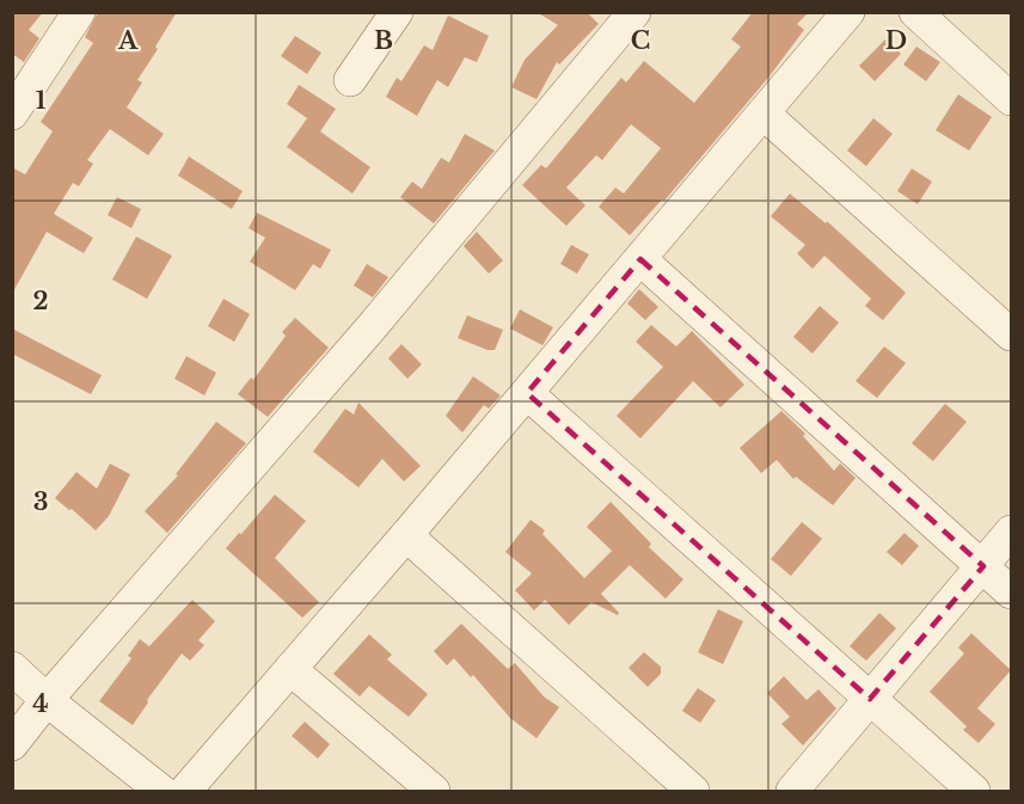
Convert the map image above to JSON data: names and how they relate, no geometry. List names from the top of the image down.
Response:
{
  "grid": {
    "columns": [
      "A",
      "B",
      "C",
      "D"
    ],
    "rows": [
      "1",
      "2",
      "3",
      "4"
    ]
  }
}
